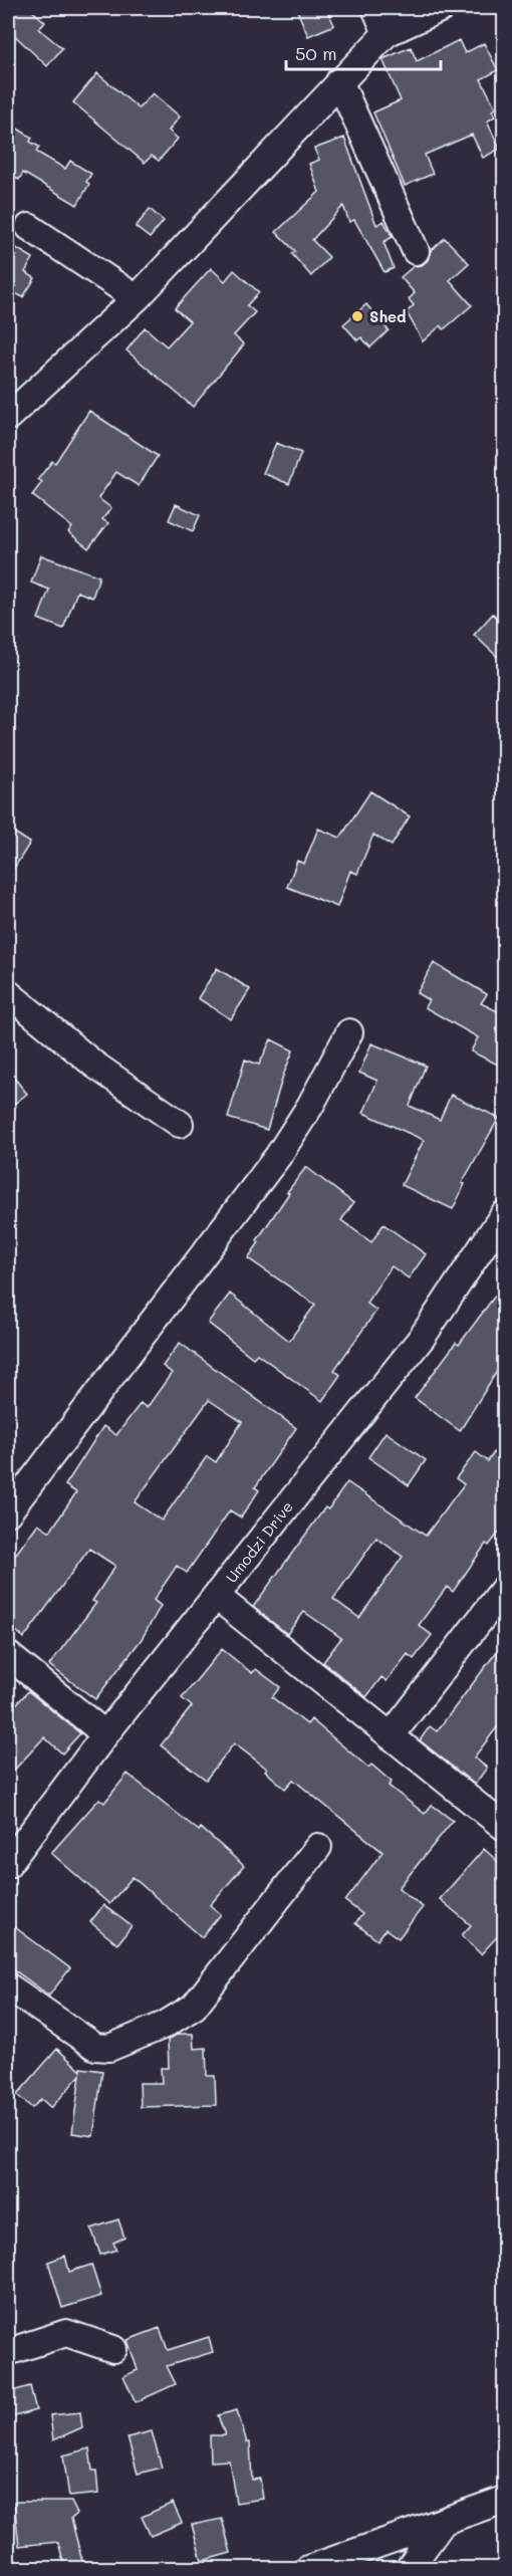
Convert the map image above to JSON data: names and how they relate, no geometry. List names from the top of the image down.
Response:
{
  "streets": {
    "street": ["Umodzi Drive"]
  },
  "places": ["Shed"],
  "scale_bar": "50 m"
}
